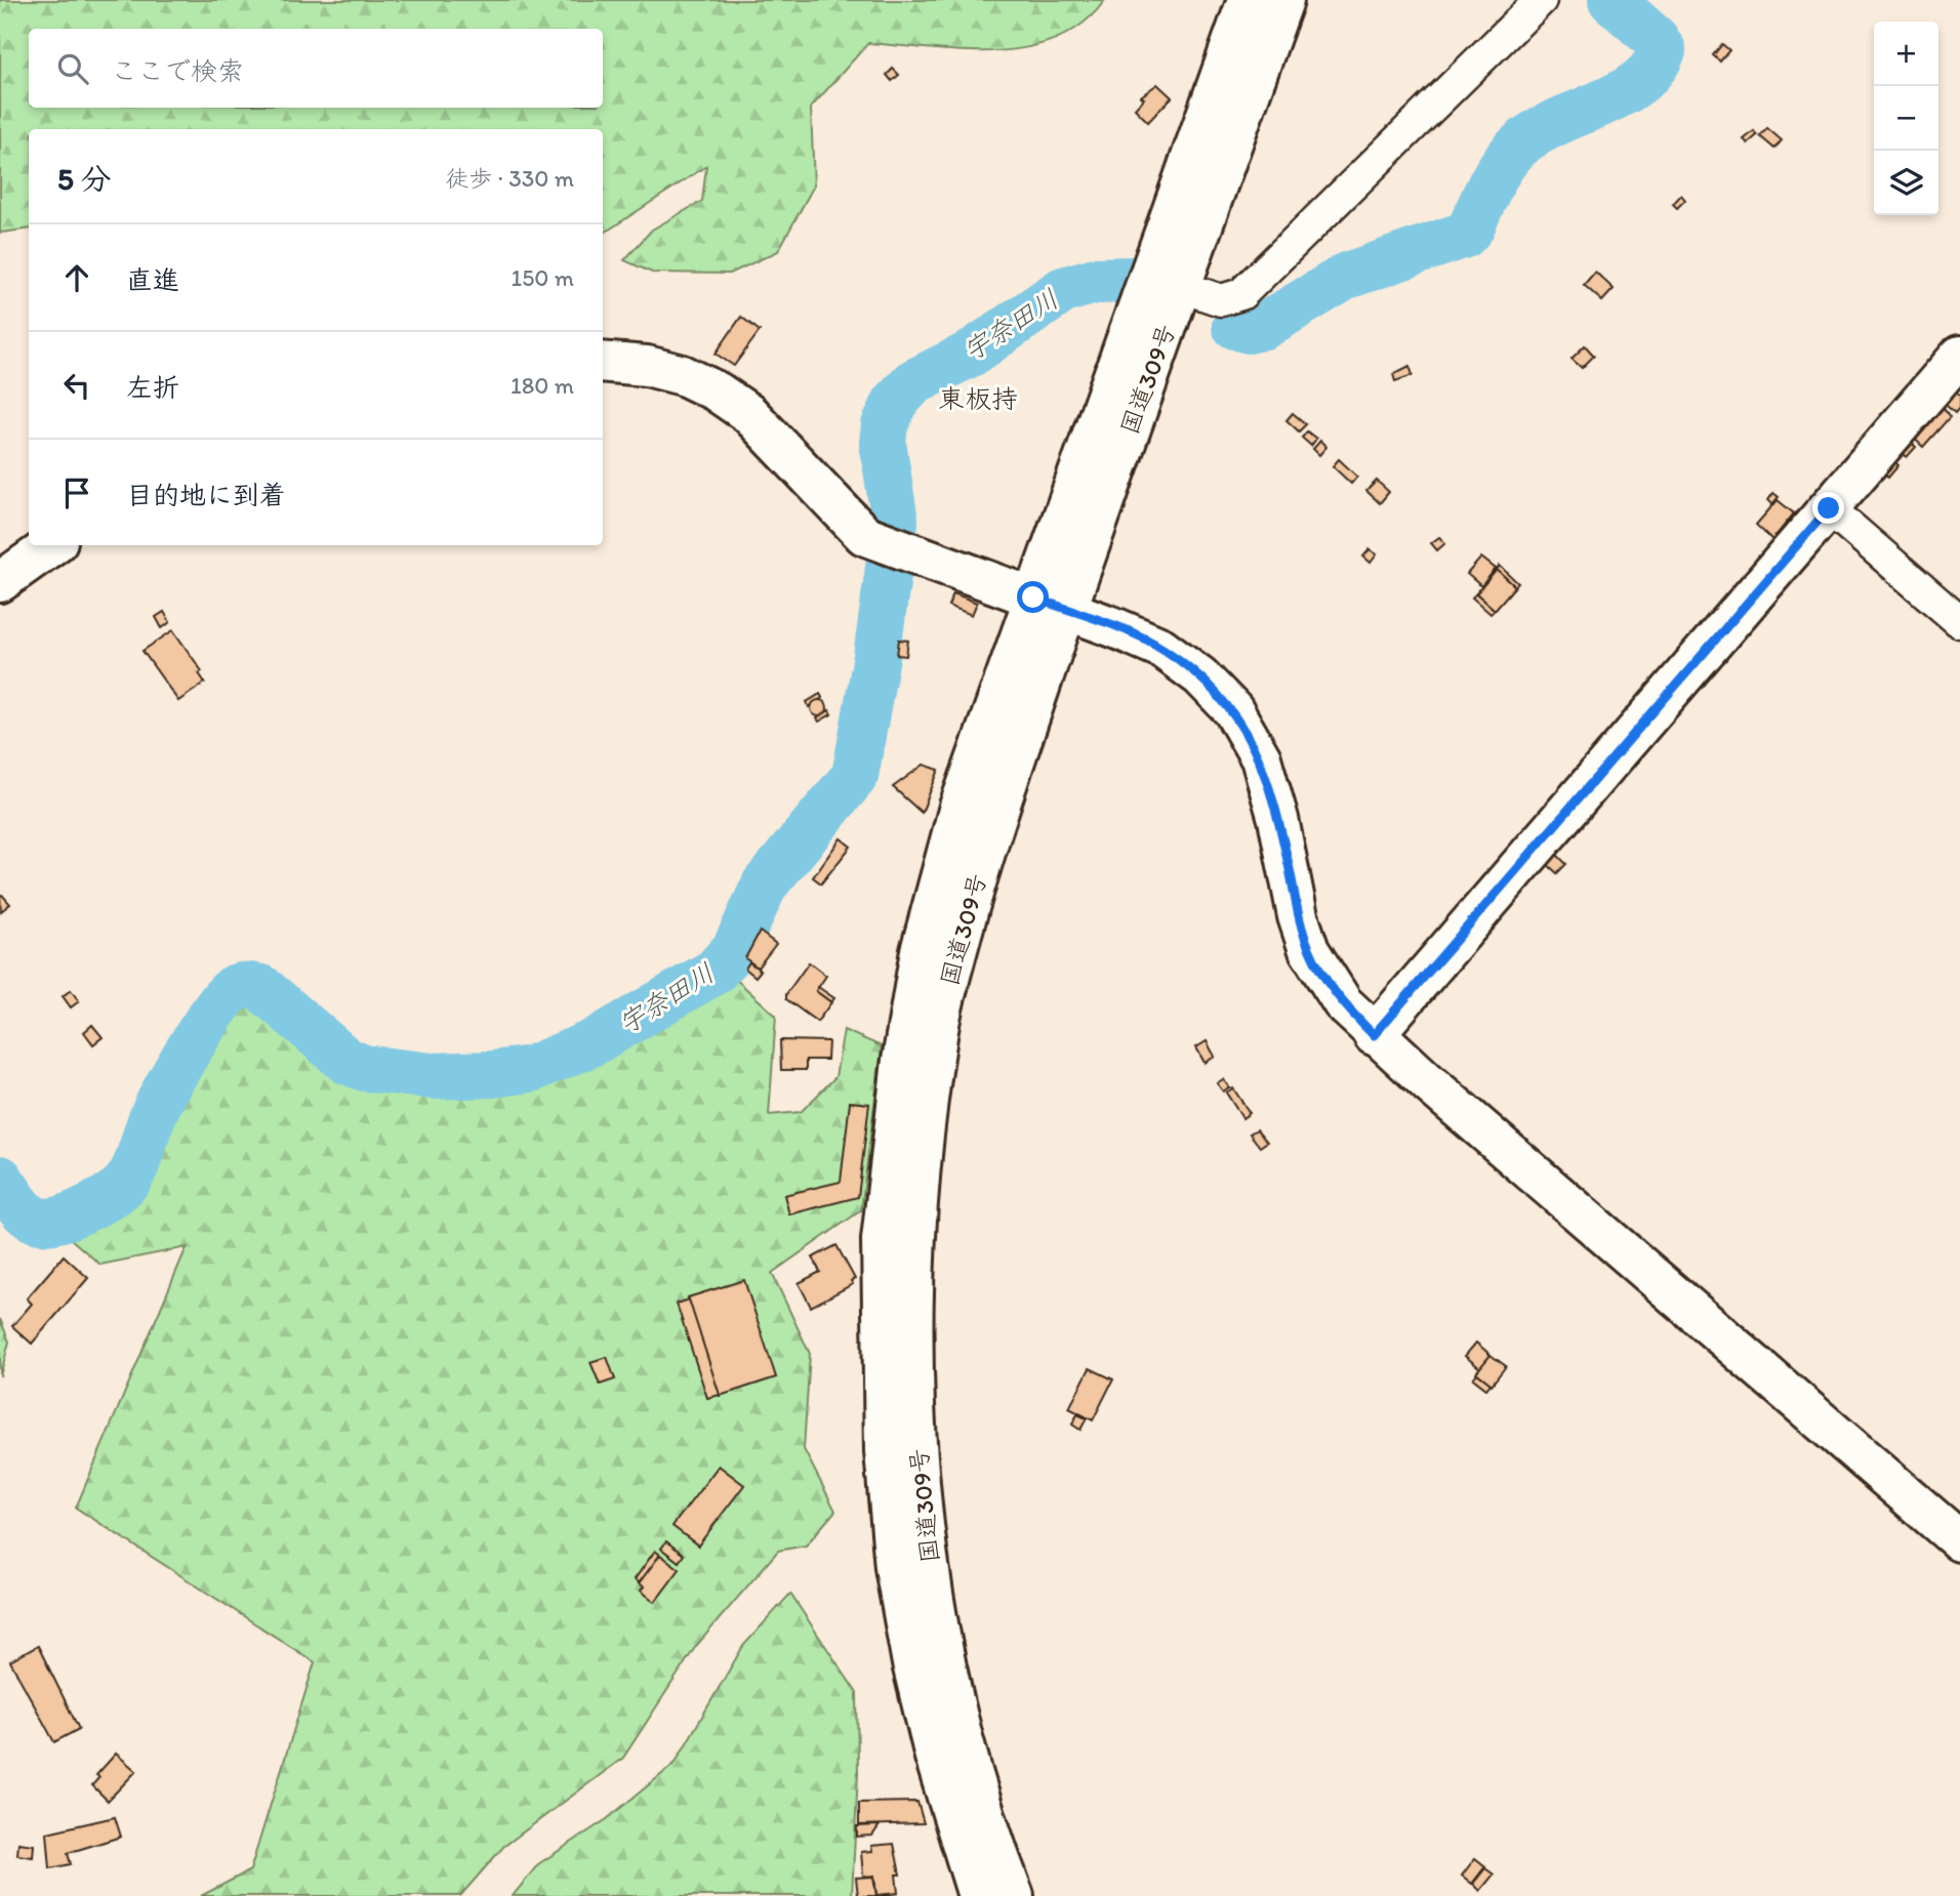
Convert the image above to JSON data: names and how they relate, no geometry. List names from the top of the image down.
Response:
{
  "streets": {
    "main road": ["国道309号"]
  },
  "districts": ["東板持"],
  "water": ["宇奈田川"],
  "page": {
    "map_buttons": ["+", "−"],
    "search": "ここで検索",
    "heading": ["5 分", "徒歩 · 330 m"],
    "list": [
      ["直進", "150 m"],
      ["左折", "180 m"],
      "目的地に到着"
    ]
  }
}
